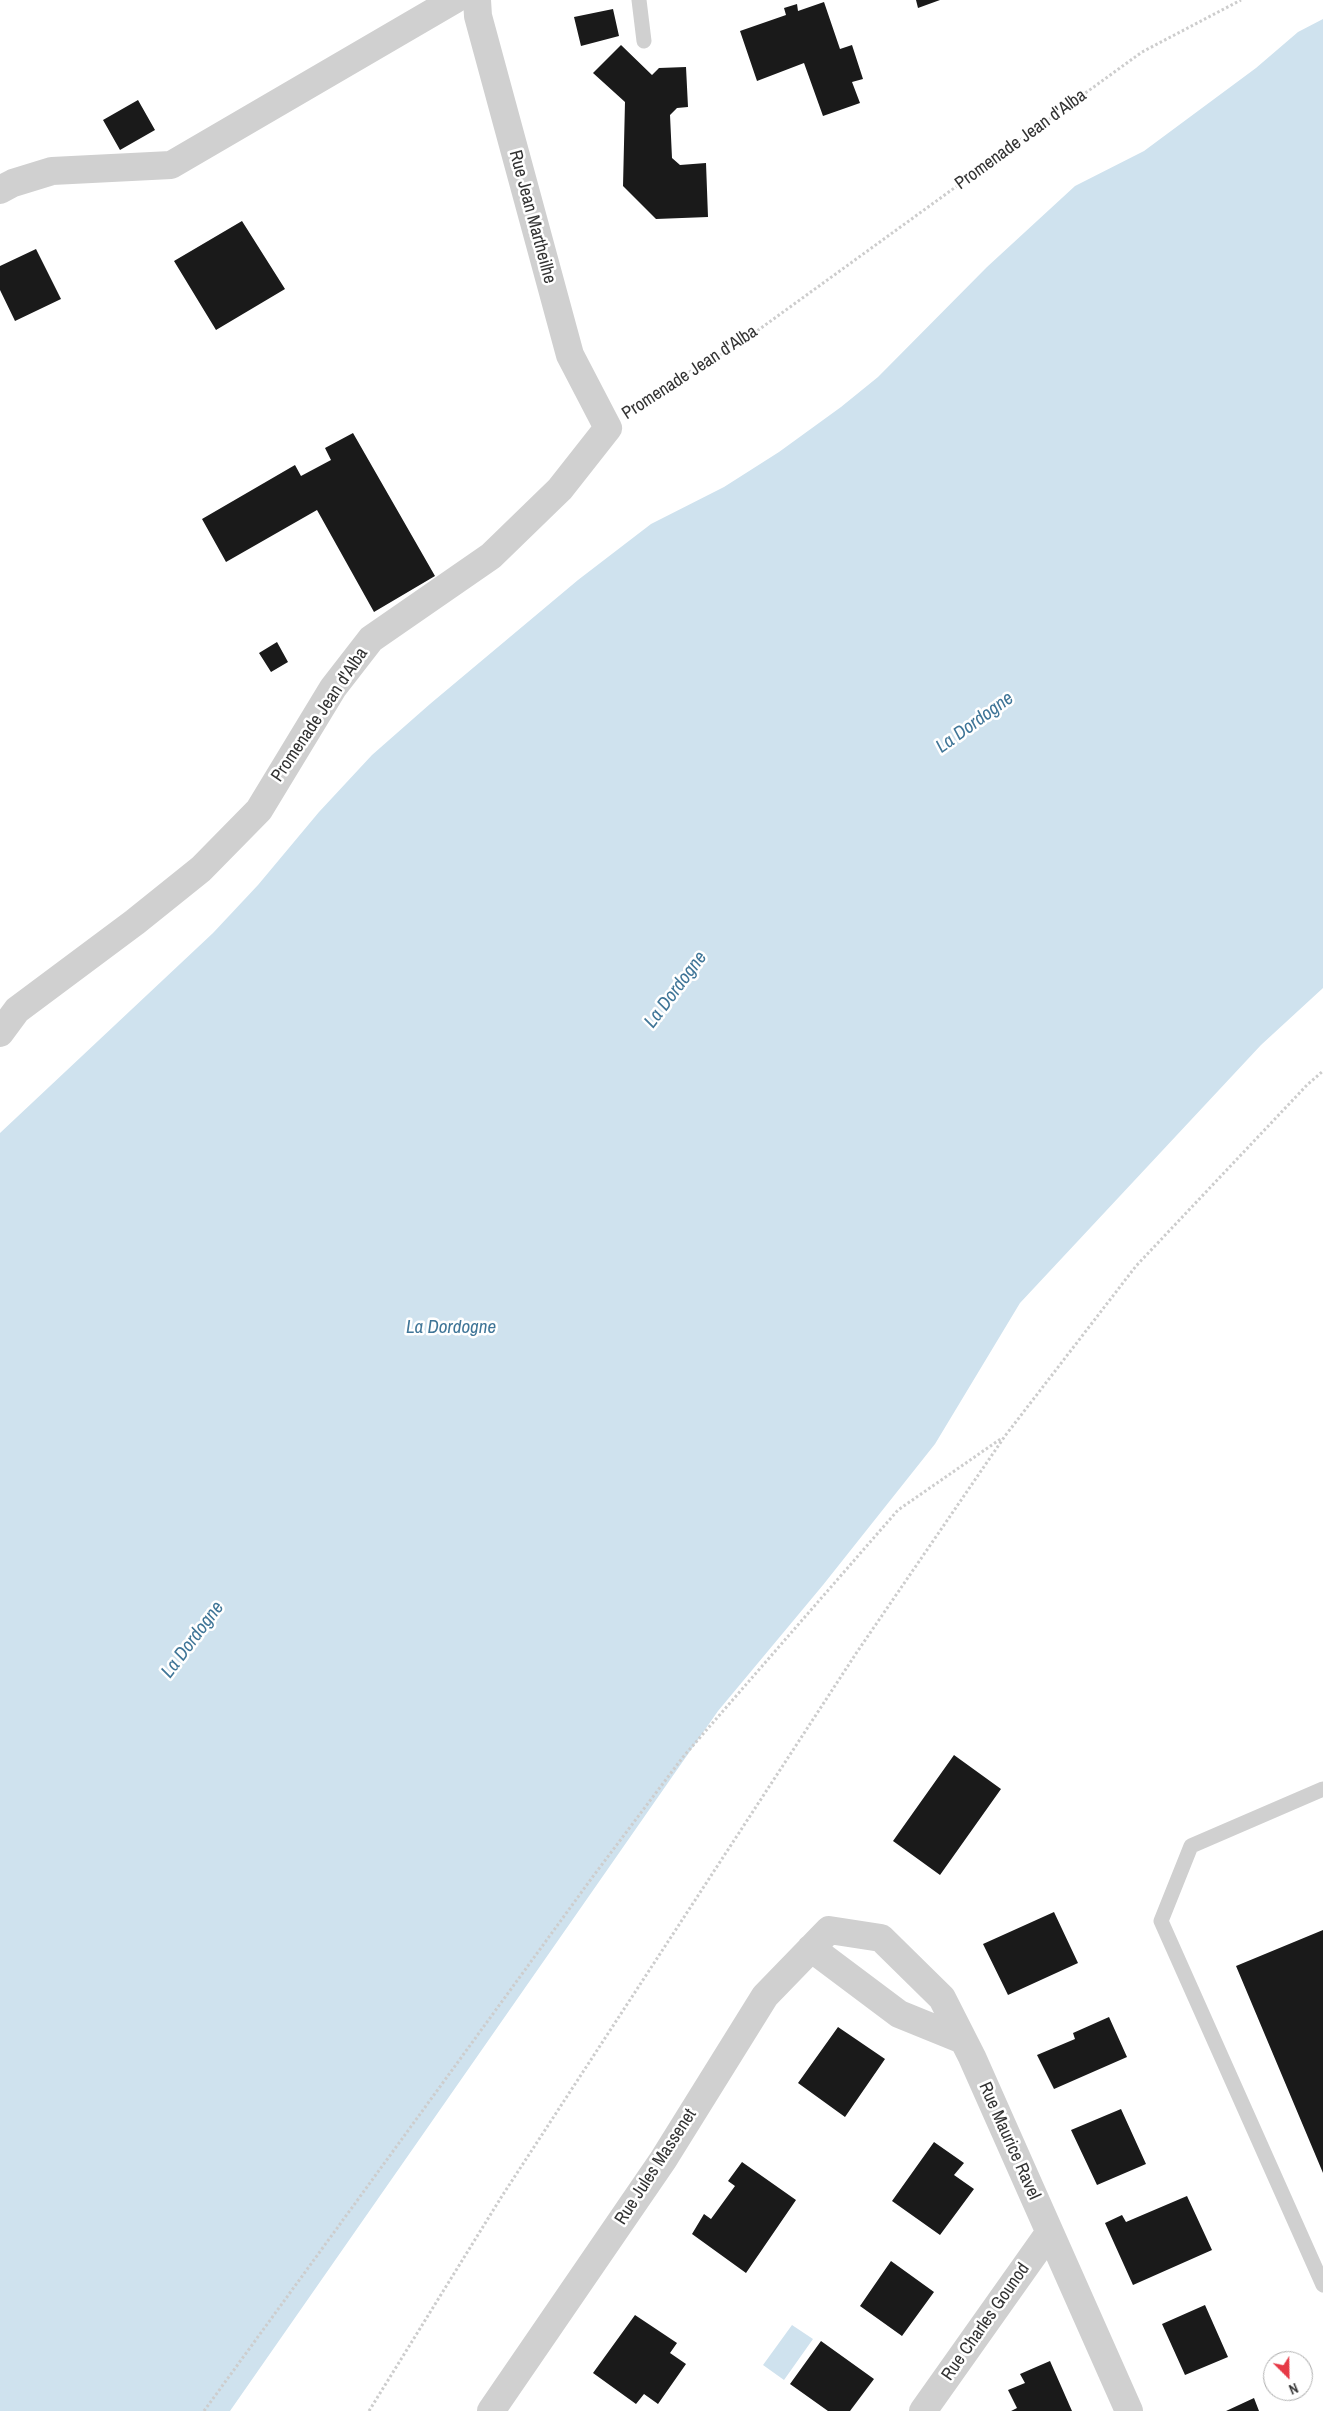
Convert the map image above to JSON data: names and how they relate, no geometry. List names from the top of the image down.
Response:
{
  "streets": {
    "street": [
      "Promenade Jean d'Alba",
      "Rue Jean Martheilhe",
      "Rue Maurice Ravel",
      "Rue Jules Massenet",
      "Rue Charles Gounod"
    ]
  },
  "crossings": [
    ["Promenade Jean d'Alba", "Rue Jean Martheilhe"],
    ["Rue Maurice Ravel", "Rue Jules Massenet"],
    ["Rue Maurice Ravel", "Rue Charles Gounod"]
  ],
  "water": ["La Dordogne"],
  "north": "bottom right"
}
